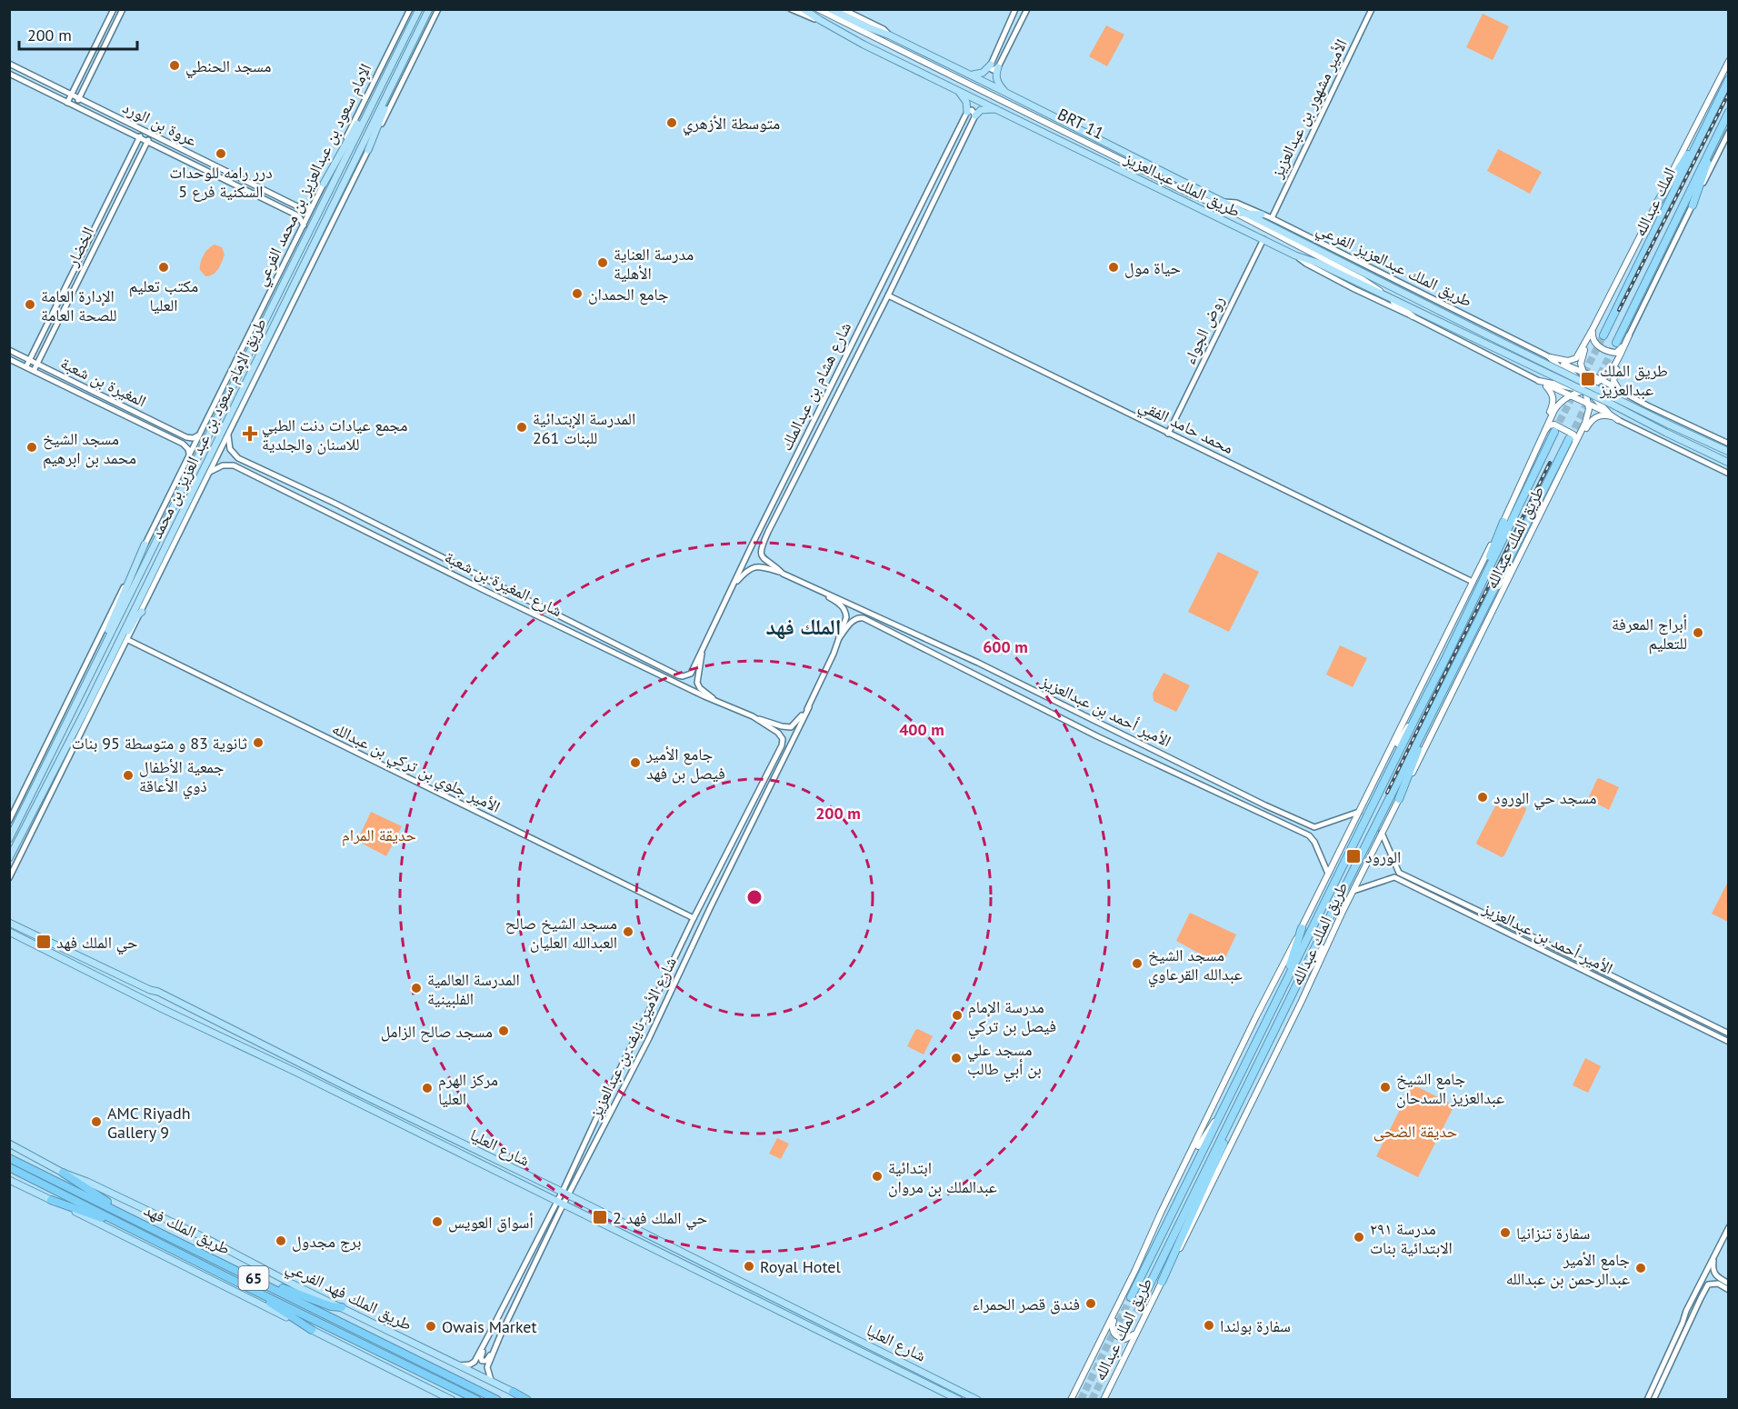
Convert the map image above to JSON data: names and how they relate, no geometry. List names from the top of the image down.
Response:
{
  "streets": {
    "highway": [
      "الملك عبدالله",
      "طريق الملك عبدالله",
      "طريق الملك فهد",
      "65"
    ],
    "main road": [
      "BRT 11",
      "طريق الملك عبدالعزيز",
      "طريق الإمام سعود بن عبد العزيز بن محمد",
      "شارع العليا",
      "طريق الملك فهد الفرعي"
    ],
    "street": [
      "الأمير مشهور بن عبدالعزيز",
      "عروة بن الورد",
      "الإمام سعود بن عبدالعزيز بن محمد الفرعي",
      "الخضار",
      "طريق الملك عبدالعزيز الفرعي",
      "روض الجواء",
      "المغيرة بن شعبة",
      "شارع هشام بن عبدالملك",
      "محمد حامد الفقي",
      "شارع المغيرة بن شعبة",
      "الأمير أحمد بن عبدالعزيز",
      "الأمير جلوي بن تركي بن عبدالله",
      "شارع الأمير نايف بن عبدالعزيز"
    ]
  },
  "crossings": [
    ["الأمير مشهور بن عبدالعزيز", "طريق الملك عبدالعزيز الفرعي"],
    ["عروة بن الورد", "الخضار"],
    ["BRT 11", "طريق الملك عبدالعزيز"],
    ["طريق الملك عبدالعزيز", "طريق الملك عبدالعزيز الفرعي"],
    ["طريق الملك عبدالعزيز", "روض الجواء"],
    ["الخضار", "المغيرة بن شعبة"],
    ["روض الجواء", "محمد حامد الفقي"],
    ["شارع هشام بن عبدالملك", "محمد حامد الفقي"],
    ["شارع هشام بن عبدالملك", "شارع المغيرة بن شعبة"],
    ["شارع هشام بن عبدالملك", "الأمير أحمد بن عبدالعزيز"],
    ["شارع هشام بن عبدالملك", "شارع الأمير نايف بن عبدالعزيز"],
    ["طريق الملك عبدالله", "الأمير أحمد بن عبدالعزيز"],
    ["شارع المغيرة بن شعبة", "الأمير أحمد بن عبدالعزيز"],
    ["شارع المغيرة بن شعبة", "شارع الأمير نايف بن عبدالعزيز"],
    ["الأمير أحمد بن عبدالعزيز", "شارع الأمير نايف بن عبدالعزيز"],
    ["الأمير جلوي بن تركي بن عبدالله", "شارع الأمير نايف بن عبدالعزيز"],
    ["شارع الأمير نايف بن عبدالعزيز", "شارع العليا"],
    ["شارع الأمير نايف بن عبدالعزيز", "طريق الملك فهد الفرعي"]
  ],
  "districts": ["الملك فهد"],
  "parks": ["حديقة المرام", "حديقة الضحى"],
  "places": {
    "other": [
      "مسجد الحنطي",
      "متوسطة الأزهري",
      "درر رامه للوحدات السكنية فرع 5",
      "مدرسة العناية الأهلية",
      "مكتب تعليم العليا",
      "حياة مول",
      "جامع الحمدان",
      "الإدارة العامة للصحة العامة",
      "المدرسة الإبتدائية 261 للبنات",
      "مسجد الشيخ محمد بن ابرهيم",
      "أبراج المعرفة للتعليم",
      "ثانوية 83 و متوسطة 95 بنات",
      "جامع الأمير فيصل بن فهد",
      "جمعية الأطفال ذوي الأعاقة",
      "مسجد حي الورود",
      "مسجد الشيخ صالح العبدالله العليان",
      "مسجد الشيخ عبدالله القرعاوي",
      "المدرسة العالمية الفلبينية",
      "مدرسة الإمام فيصل بن تركي",
      "مسجد صالح الزامل",
      "مسجد علي بن أبي طالب",
      "جامع الشيخ عبدالعزيز السدحان",
      "مركز الهرم العليا",
      "AMC Riyadh Gallery 9",
      "ابتدائية عبدالملك بن مروان",
      "أسواق العويس",
      "سفارة تنزانيا",
      "مدرسة ٢٩١ الابتدائية بنات",
      "برج مجدول",
      "Royal Hotel",
      "جامع الأمير عبدالرحمن بن عبدالله",
      "فندق قصر الحمراء",
      "سفارة بولندا",
      "Owais Market"
    ],
    "transit": [
      "طريق الملك عبدالعزيز",
      "الورود",
      "حي الملك فهد",
      "حي الملك فهد 2"
    ],
    "health": ["مجمع عيادات دنت الطبي للاسنان والجلدية"]
  },
  "scale_bar": "200 m",
  "rings": ["600 m", "400 m", "200 m"]
}
